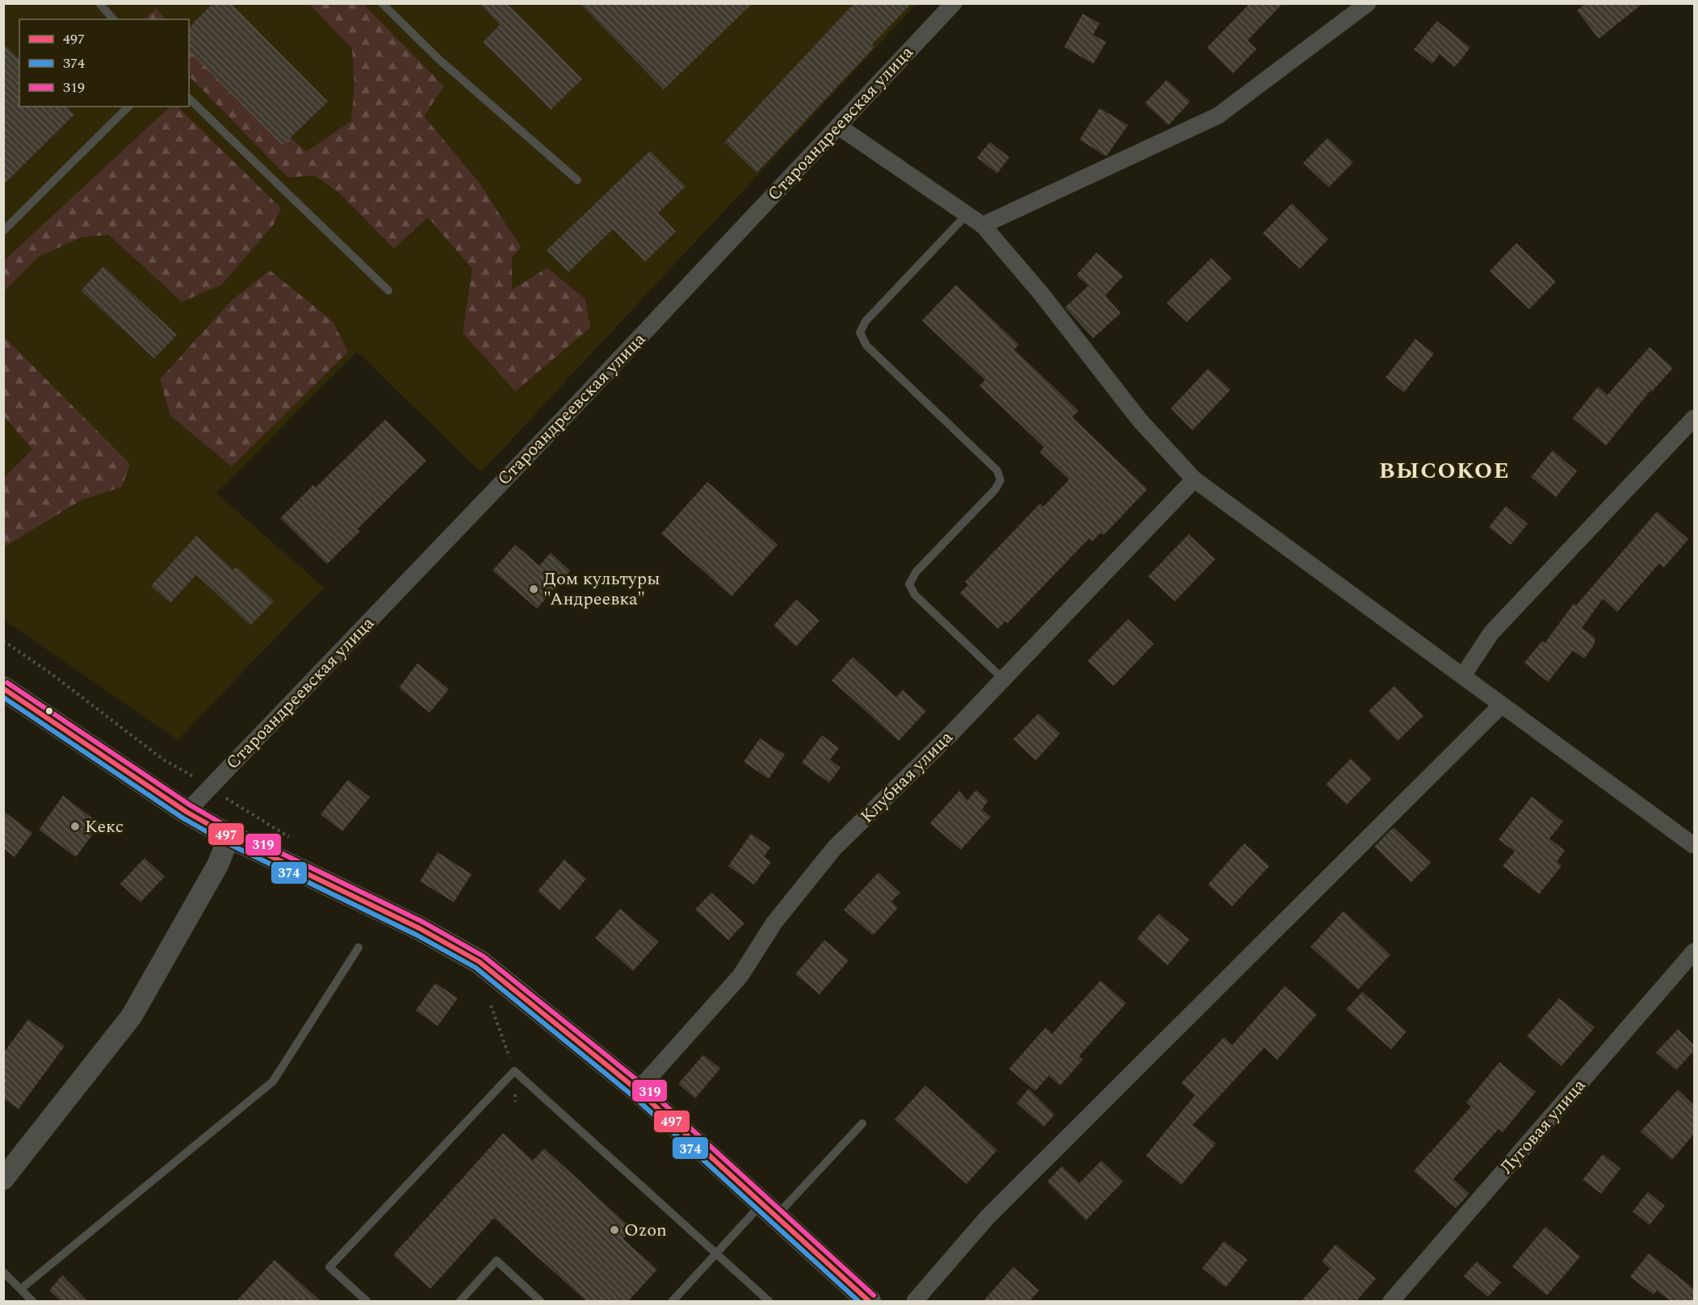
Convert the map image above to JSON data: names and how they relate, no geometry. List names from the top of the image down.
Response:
{
  "streets": {
    "street": ["Староандреевская улица", "Клубная улица", "Луговая улица"]
  },
  "districts": ["ВЫСОКОЕ"],
  "places": ["Дом культуры \"Андреевка\"", "Кекс", "Ozon"],
  "lines": ["transit line 319", "transit line 497", "transit line 374"],
  "legend": ["497", "374", "319"]
}
